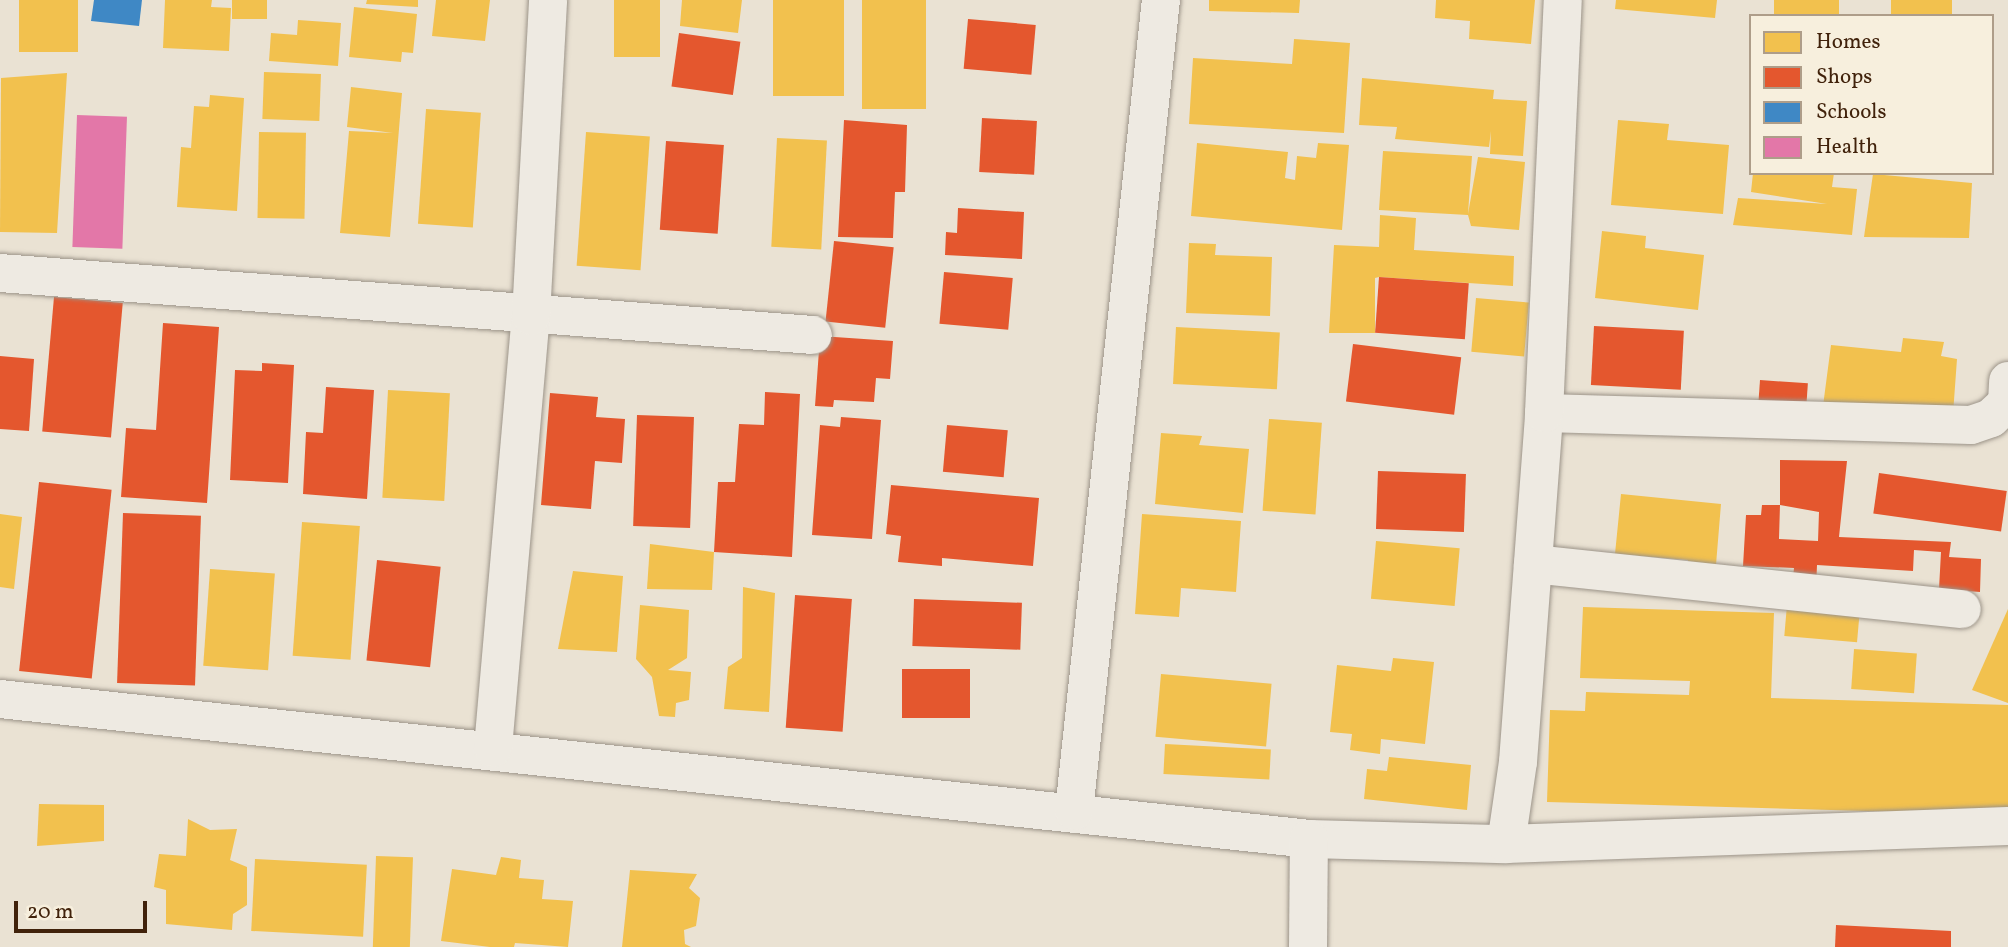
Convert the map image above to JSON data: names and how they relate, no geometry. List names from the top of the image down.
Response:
{
  "legend": [
    "Homes",
    "Shops",
    "Schools",
    "Health"
  ],
  "scale_bar": "20 m"
}
